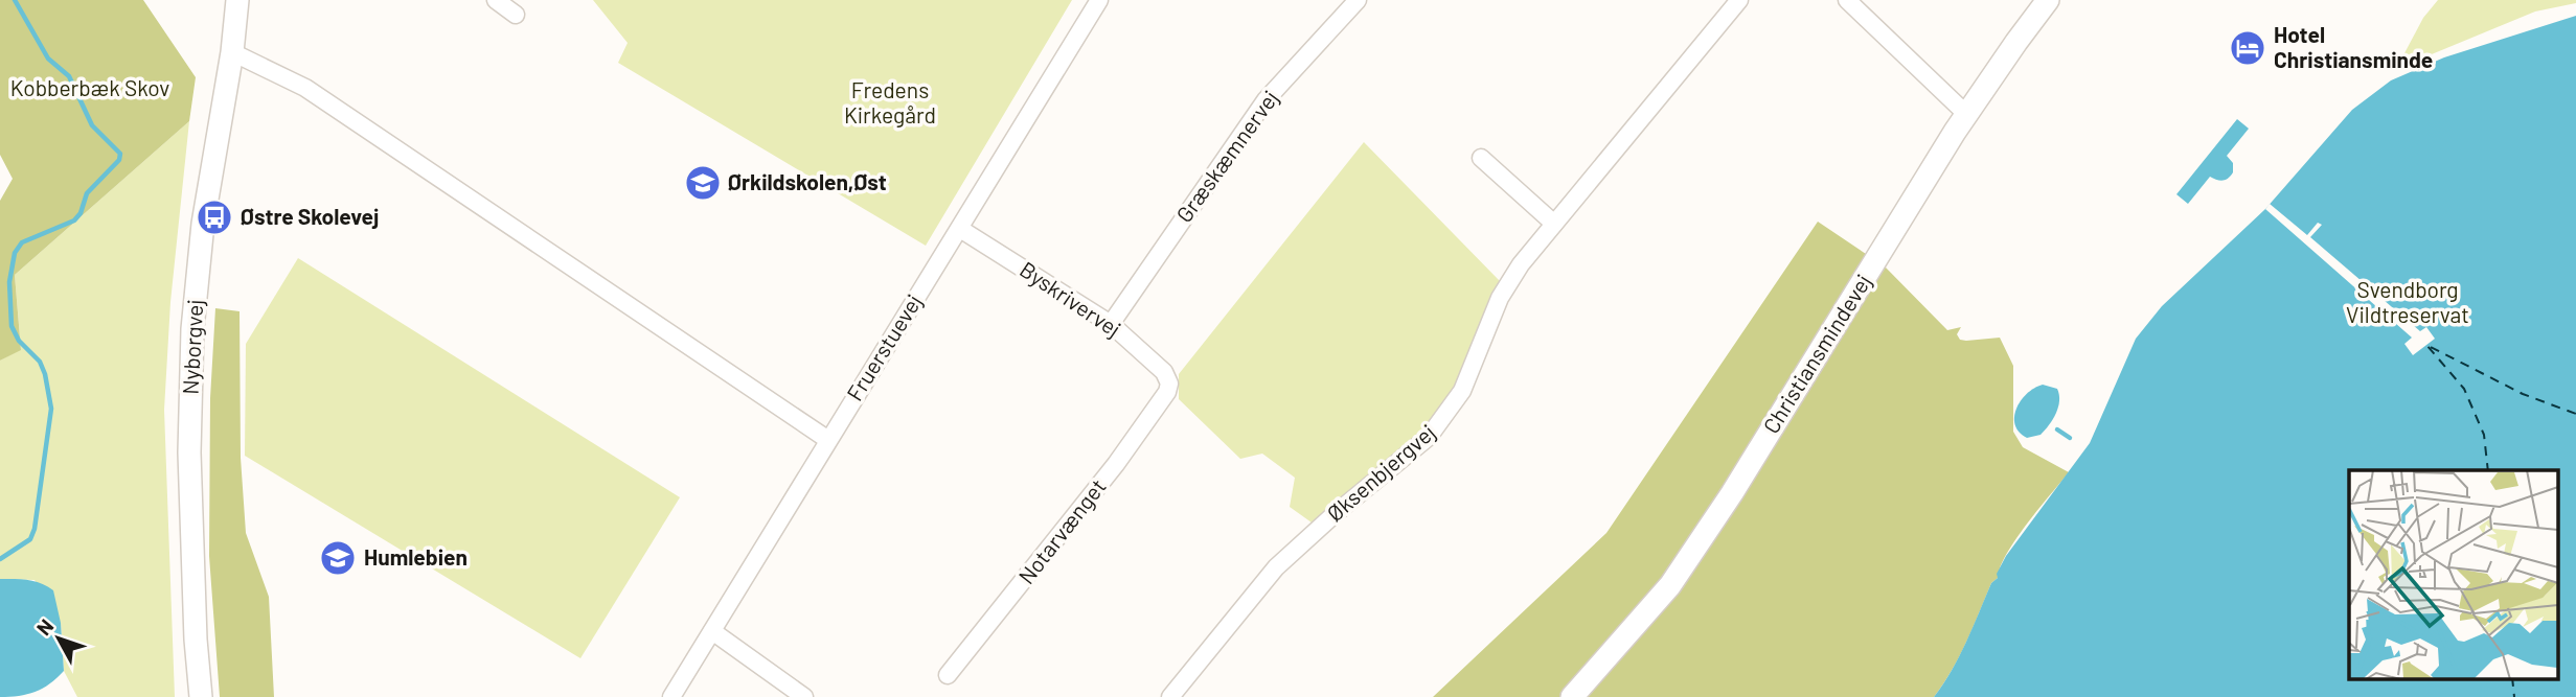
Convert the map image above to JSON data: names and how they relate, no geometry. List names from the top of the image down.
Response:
{
  "streets": {
    "street": [
      "Græskæmnervej",
      "Byskrivervej",
      "Nyborgvej",
      "Fruerstuevej",
      "Christiansmindevej",
      "Øksenbjergvej",
      "Notarvænget"
    ]
  },
  "crossings": [
    ["Græskæmnervej", "Byskrivervej"],
    ["Byskrivervej", "Fruerstuevej"],
    ["Byskrivervej", "Notarvænget"]
  ],
  "parks": ["Kobberbæk Skov", "Fredens Kirkegård", "Svendborg Vildtreservat"],
  "places": {
    "hotel": ["Hotel Christiansminde"],
    "school or university": ["Ørkildskolen,Øst", "Humlebien"],
    "bus stop": ["Østre Skolevej"]
  },
  "north": "top left"
}
